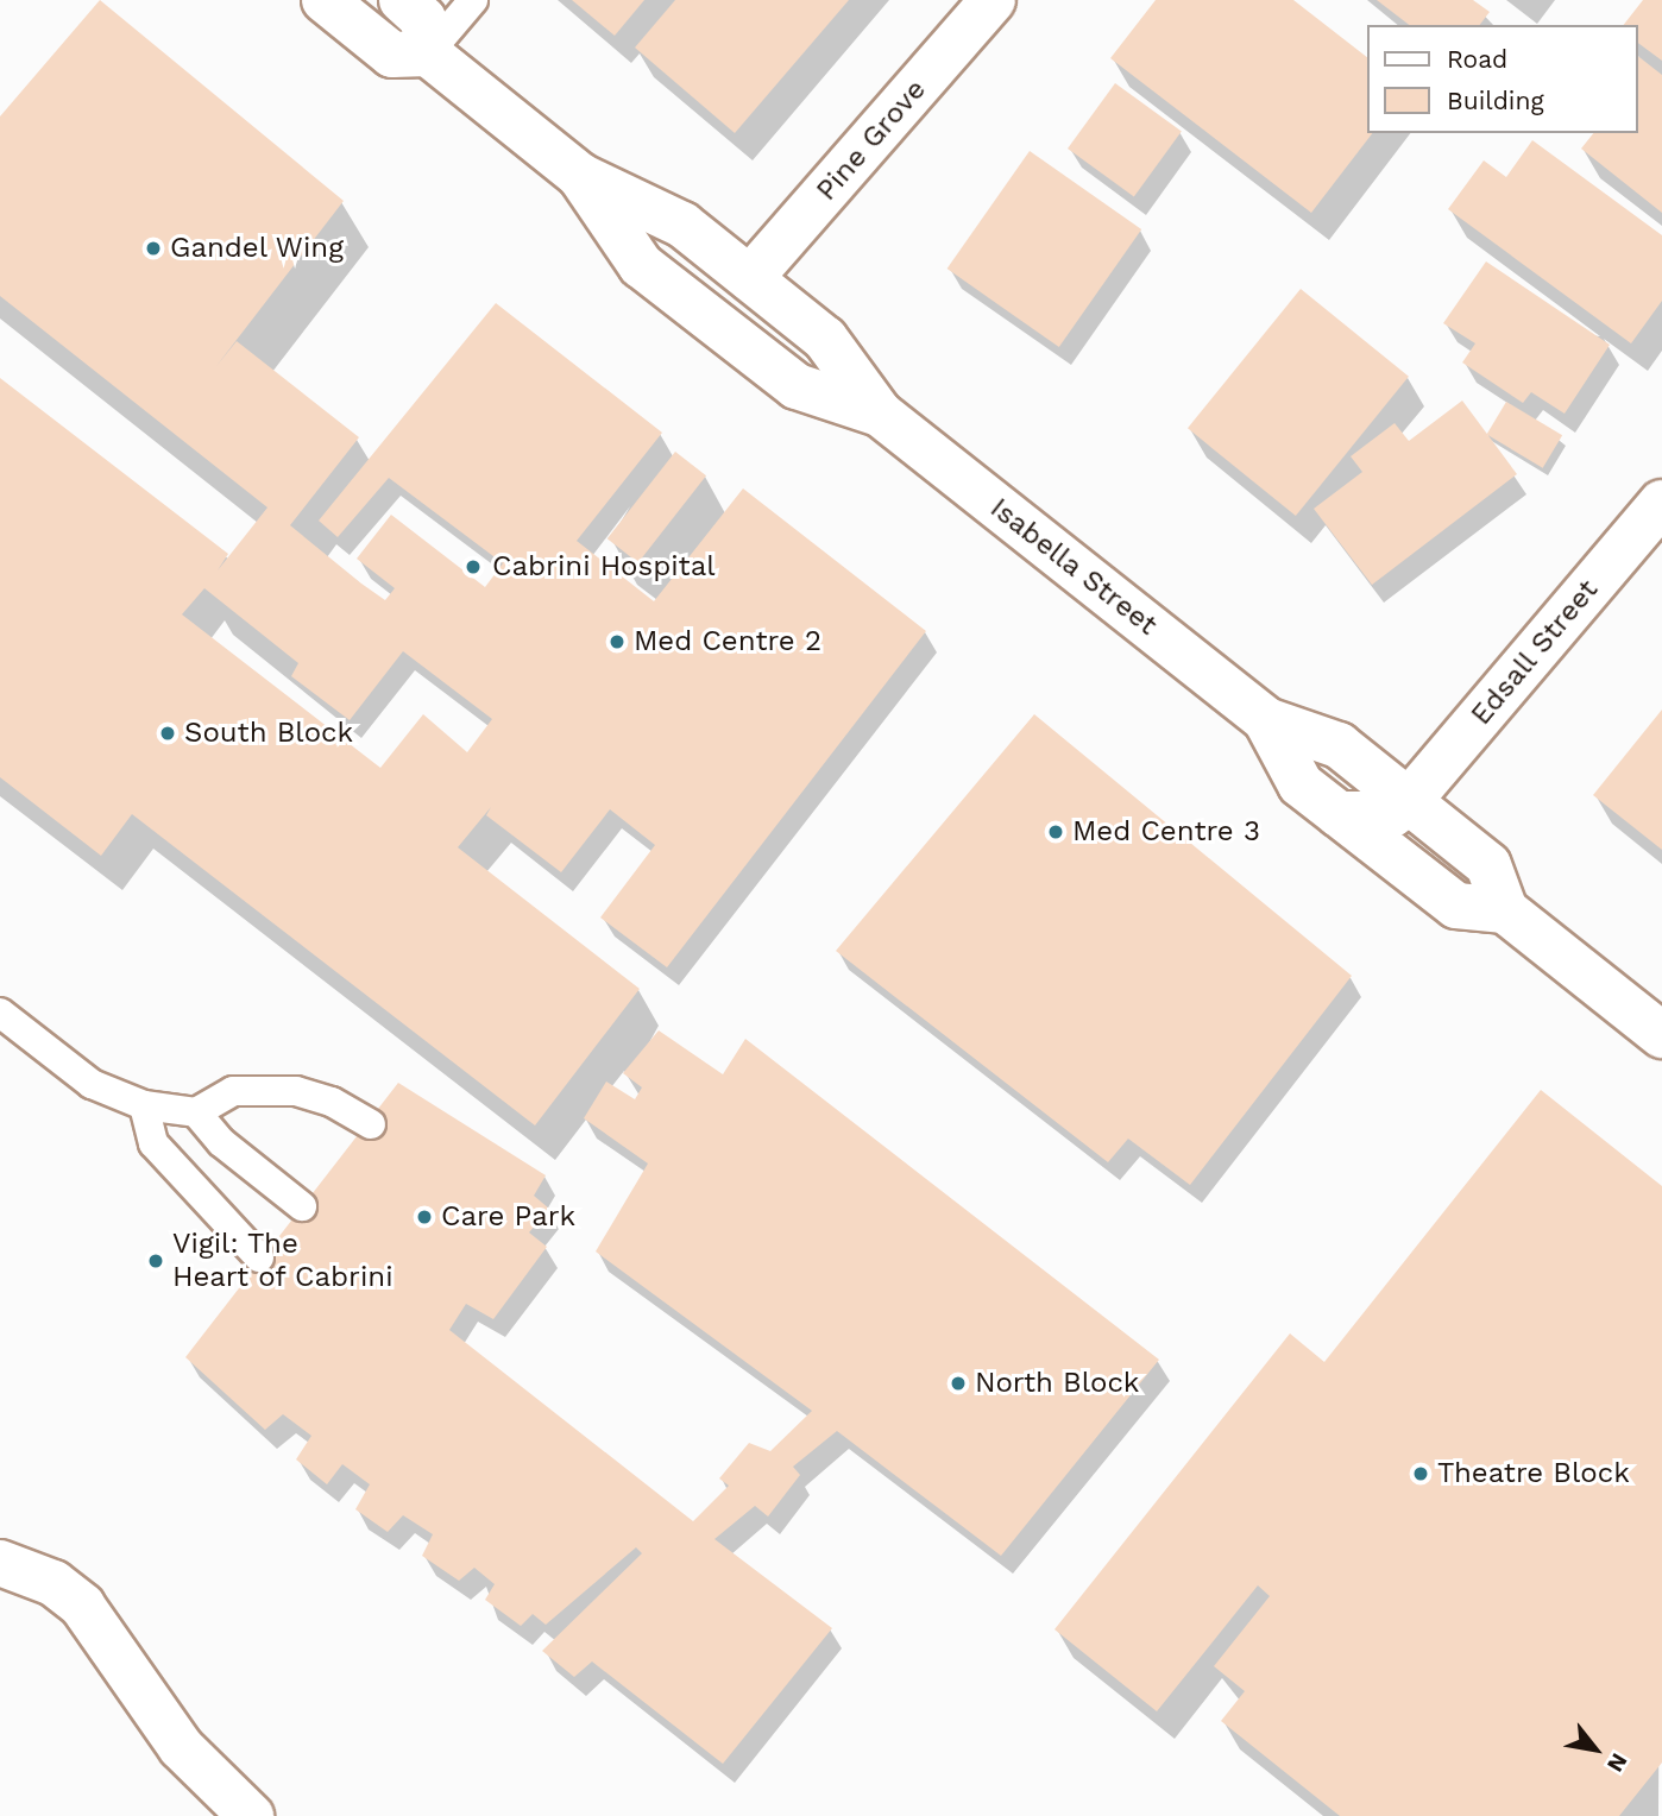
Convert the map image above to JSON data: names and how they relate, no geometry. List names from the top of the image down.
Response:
{
  "streets": {
    "street": ["Pine Grove", "Isabella Street", "Edsall Street"]
  },
  "crossings": [
    ["Pine Grove", "Isabella Street"],
    ["Isabella Street", "Edsall Street"]
  ],
  "places": [
    "Gandel Wing",
    "Cabrini Hospital",
    "Med Centre 2",
    "South Block",
    "Med Centre 3",
    "Care Park",
    "Vigil: The Heart of Cabrini",
    "North Block",
    "Theatre Block"
  ],
  "legend": ["Road", "Building"],
  "north": "bottom right"
}
